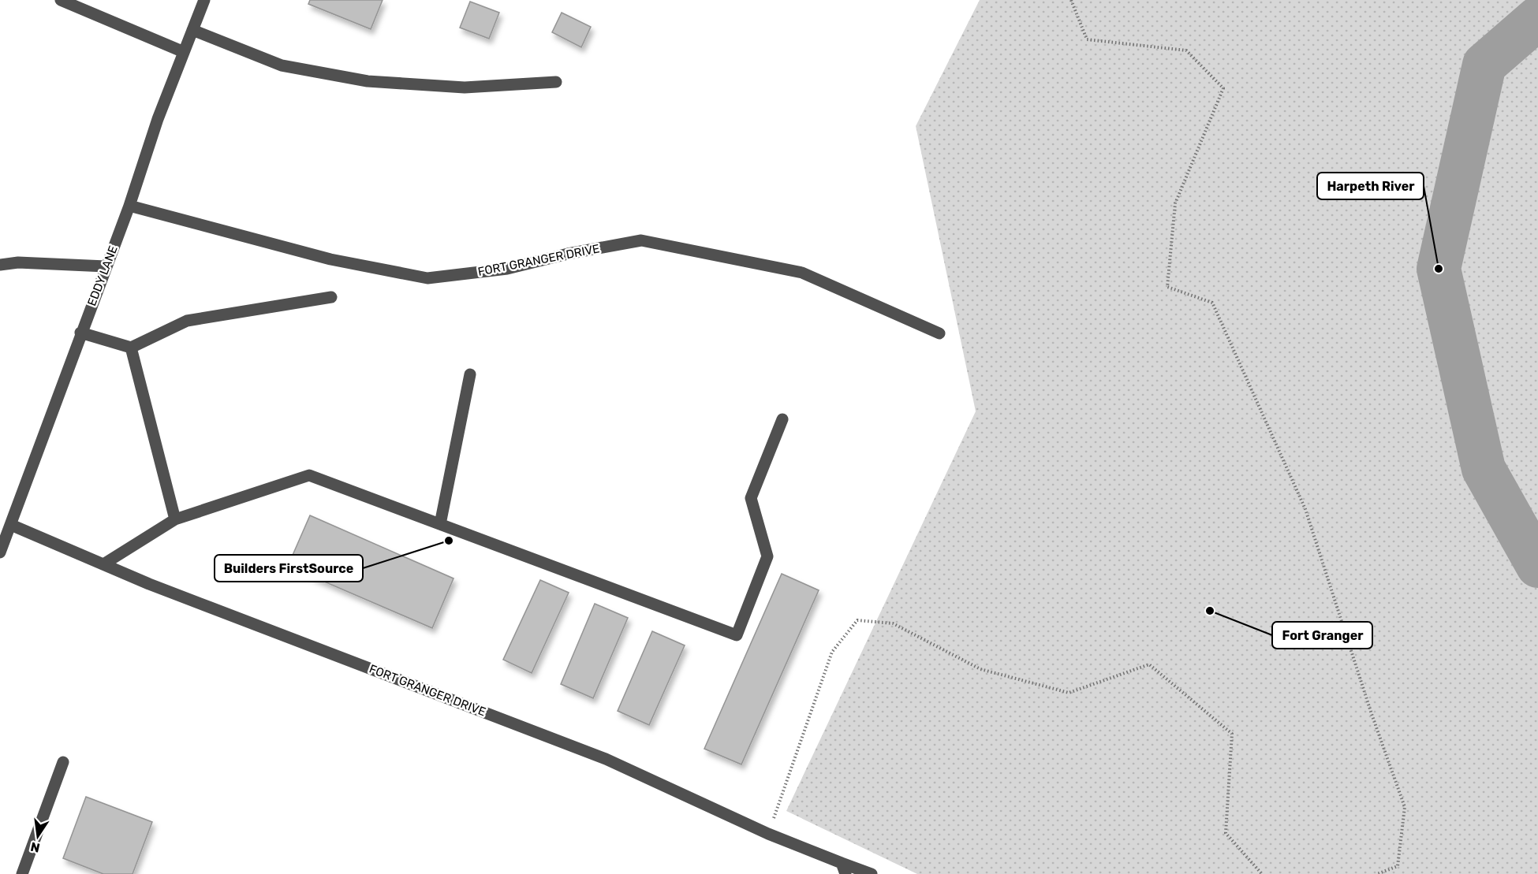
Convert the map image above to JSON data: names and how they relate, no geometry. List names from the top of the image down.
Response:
{
  "streets": {
    "street": ["FORT GRANGER DRIVE", "EDDY LANE"]
  },
  "crossings": [
    ["FORT GRANGER DRIVE", "EDDY LANE"]
  ],
  "places": ["Harpeth River", "Builders FirstSource", "Fort Granger"],
  "north": "bottom"
}
